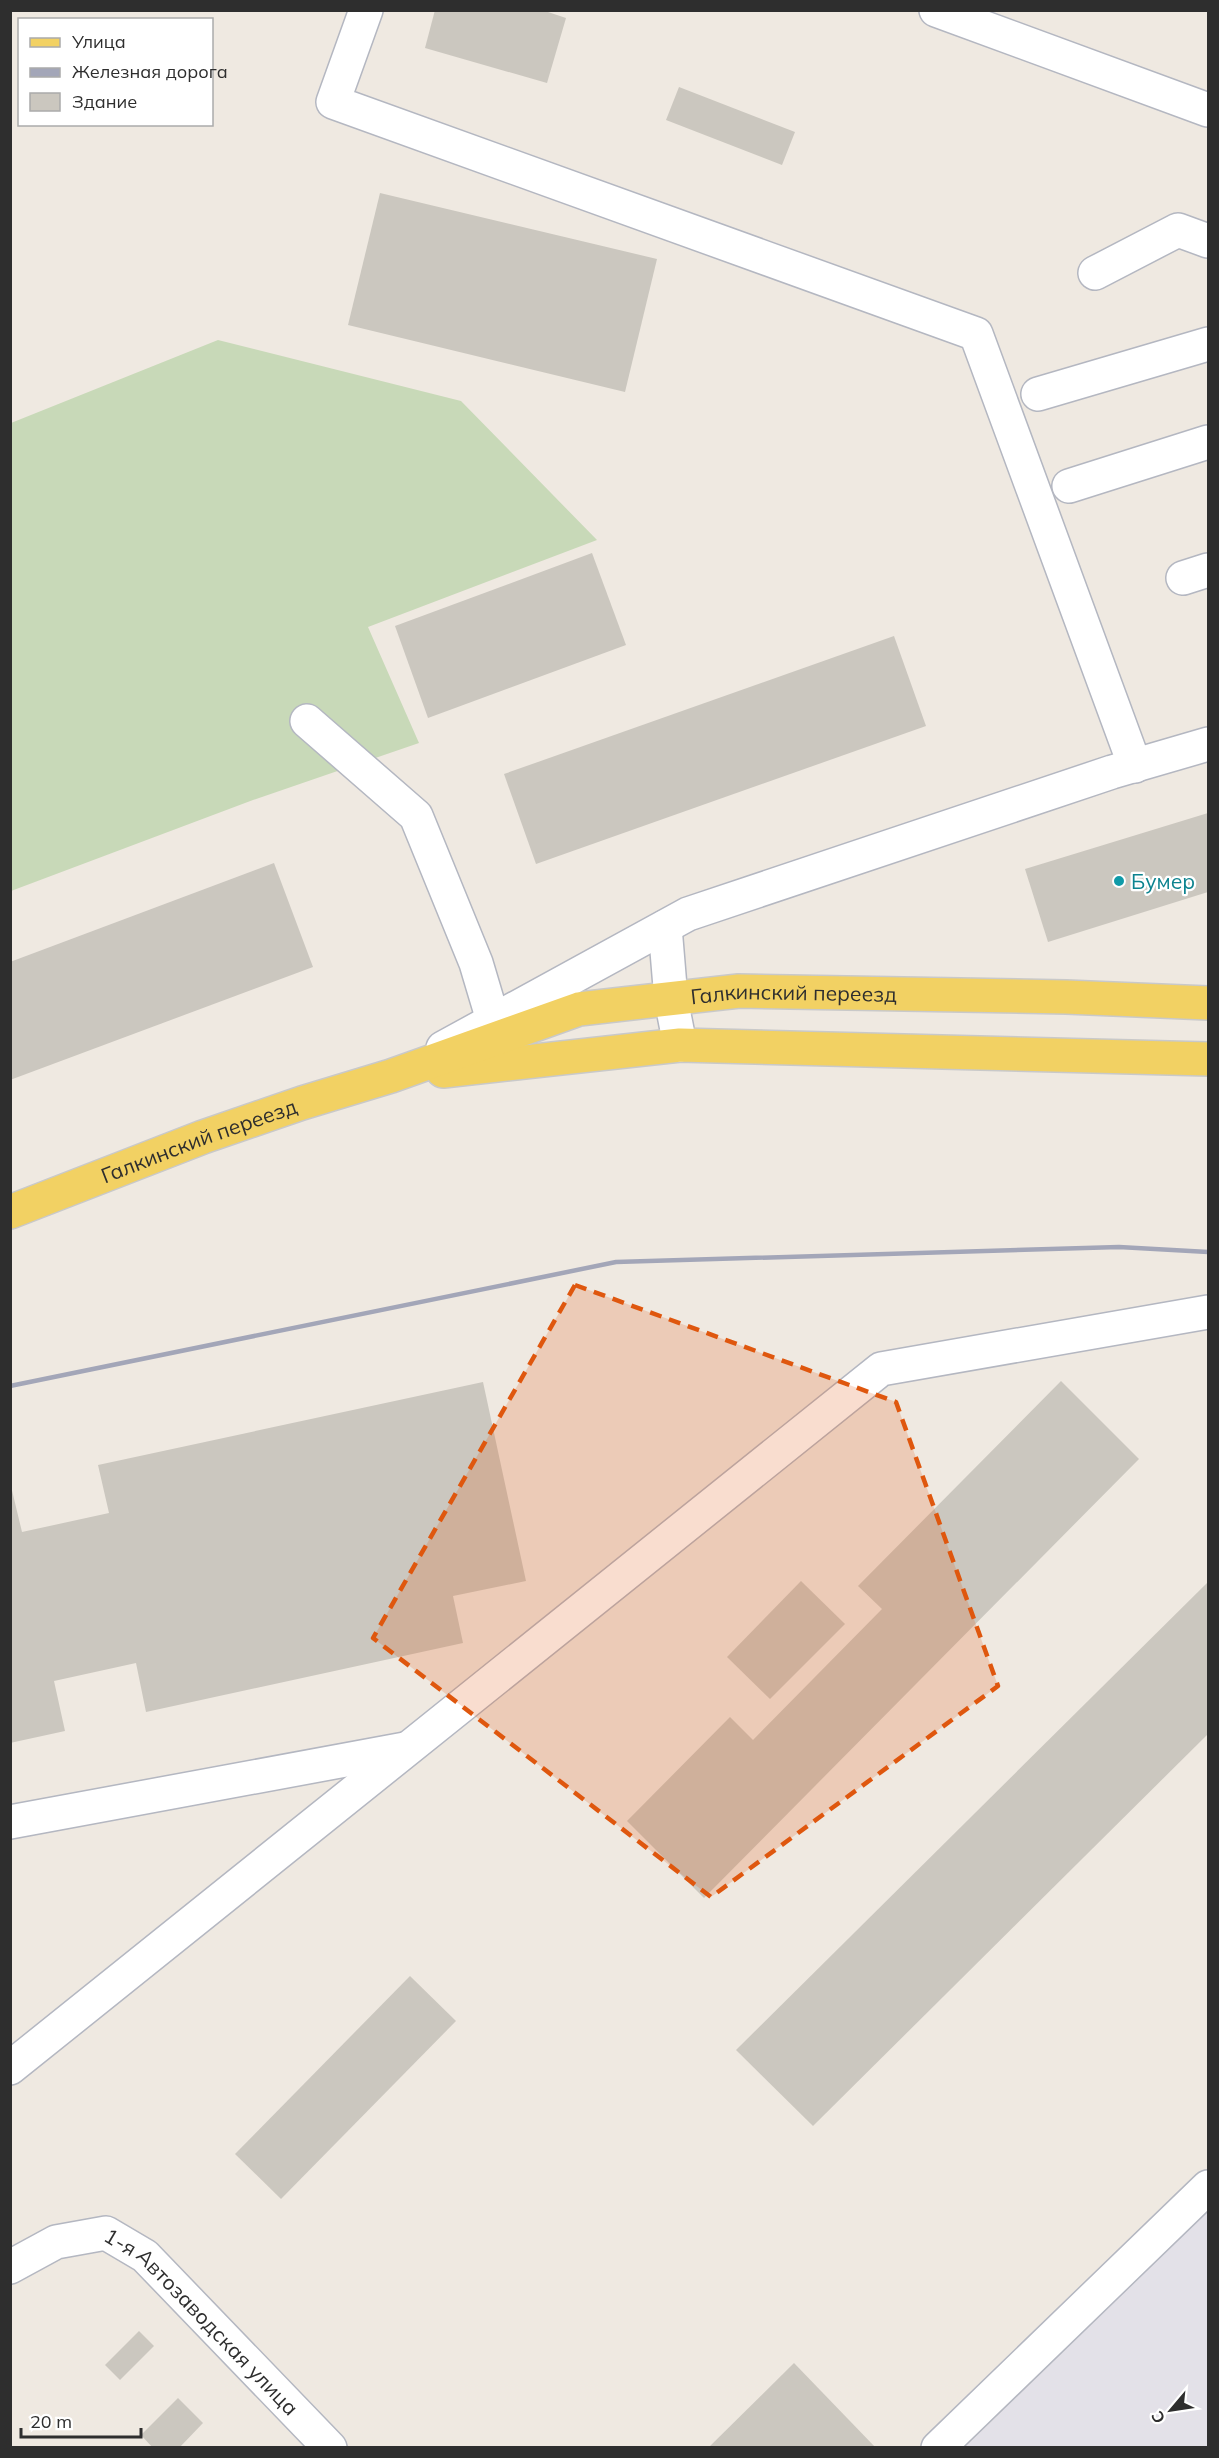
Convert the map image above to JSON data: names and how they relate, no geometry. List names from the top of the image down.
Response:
{
  "streets": {
    "main road": ["Галкинский переезд"],
    "street": ["1-я Автозаводская улица"]
  },
  "places": ["Бумер"],
  "legend": ["Улица", "Железная дорога", "Здание"],
  "scale_bar": "20 m",
  "north": "bottom left"
}
